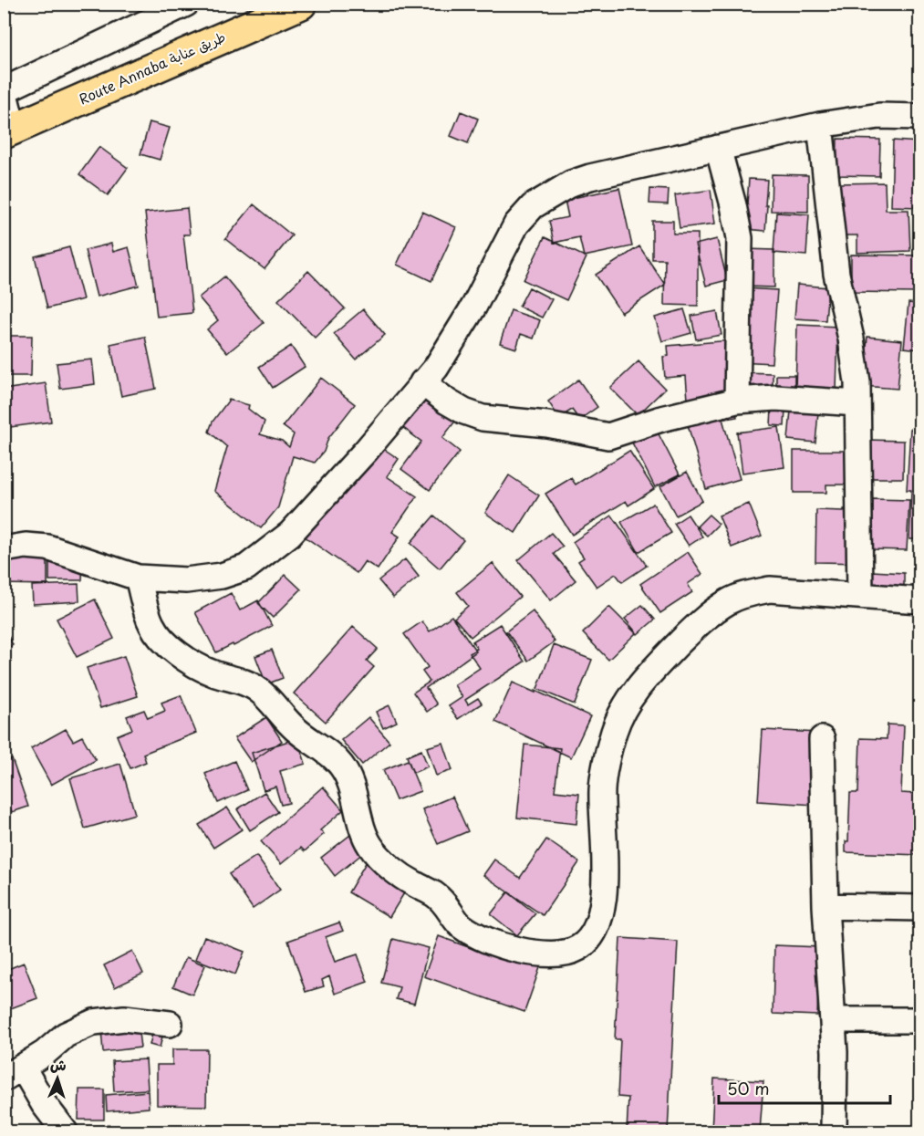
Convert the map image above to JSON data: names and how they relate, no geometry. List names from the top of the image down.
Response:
{
  "streets": {
    "main road": ["Route Annaba طريق عنابة"]
  },
  "scale_bar": "50 m",
  "north": "top"
}
